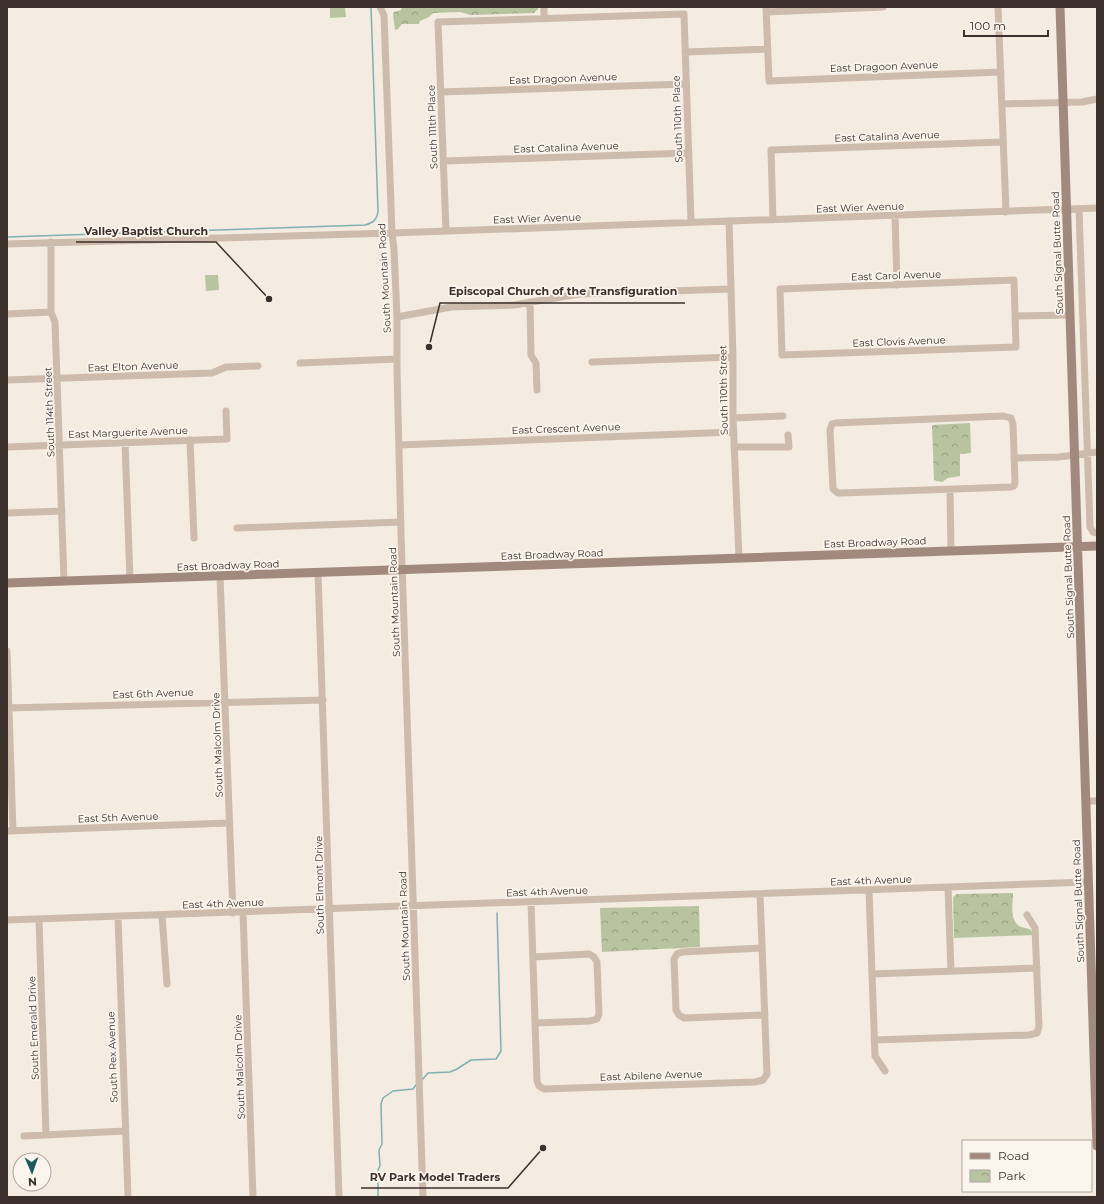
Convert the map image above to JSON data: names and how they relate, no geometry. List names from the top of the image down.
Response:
{
  "streets": {
    "main road": ["South Signal Butte Road", "East Broadway Road"],
    "street": [
      "East Dragoon Avenue",
      "South 110th Place",
      "South 111th Place",
      "East Catalina Avenue",
      "East Wier Avenue",
      "East Carol Avenue",
      "South Mountain Road",
      "East Clovis Avenue",
      "East Elton Avenue",
      "South 110th Street",
      "South 114th Street",
      "East Crescent Avenue",
      "East Marguerite Avenue",
      "East 6th Avenue",
      "South Malcolm Drive",
      "East 5th Avenue",
      "East 4th Avenue",
      "South Elmont Drive",
      "South Emerald Drive",
      "South Rex Avenue",
      "East Abilene Avenue"
    ]
  },
  "crossings": [
    ["East Dragoon Avenue", "South 110th Place"],
    ["East Dragoon Avenue", "South 111th Place"],
    ["South 110th Place", "South 111th Place"],
    ["South 110th Place", "East Catalina Avenue"],
    ["South 110th Place", "East Wier Avenue"],
    ["South 111th Place", "East Catalina Avenue"],
    ["South 111th Place", "East Wier Avenue"],
    ["East Catalina Avenue", "East Wier Avenue"],
    ["East Wier Avenue", "South Signal Butte Road"],
    ["East Wier Avenue", "South Mountain Road"],
    ["East Wier Avenue", "South 110th Street"],
    ["East Wier Avenue", "South 114th Street"],
    ["South Signal Butte Road", "East Broadway Road"],
    ["South Signal Butte Road", "East 4th Avenue"],
    ["East Carol Avenue", "East Clovis Avenue"],
    ["South Mountain Road", "East Crescent Avenue"],
    ["South Mountain Road", "East Broadway Road"],
    ["South Mountain Road", "East 4th Avenue"],
    ["East Elton Avenue", "South 114th Street"],
    ["South 110th Street", "East Crescent Avenue"],
    ["South 110th Street", "East Broadway Road"],
    ["South 114th Street", "East Marguerite Avenue"],
    ["South 114th Street", "East Broadway Road"],
    ["East Broadway Road", "South Malcolm Drive"],
    ["East Broadway Road", "South Elmont Drive"],
    ["East 6th Avenue", "South Malcolm Drive"],
    ["East 6th Avenue", "South Elmont Drive"],
    ["South Malcolm Drive", "East 5th Avenue"],
    ["South Malcolm Drive", "East 4th Avenue"],
    ["East 4th Avenue", "South Elmont Drive"],
    ["East 4th Avenue", "South Emerald Drive"],
    ["East 4th Avenue", "South Rex Avenue"]
  ],
  "places": ["Valley Baptist Church", "Episcopal Church of the Transfiguration", "RV Park Model Traders"],
  "legend": ["Road", "Park"],
  "scale_bar": "100 m",
  "north": "bottom"
}
